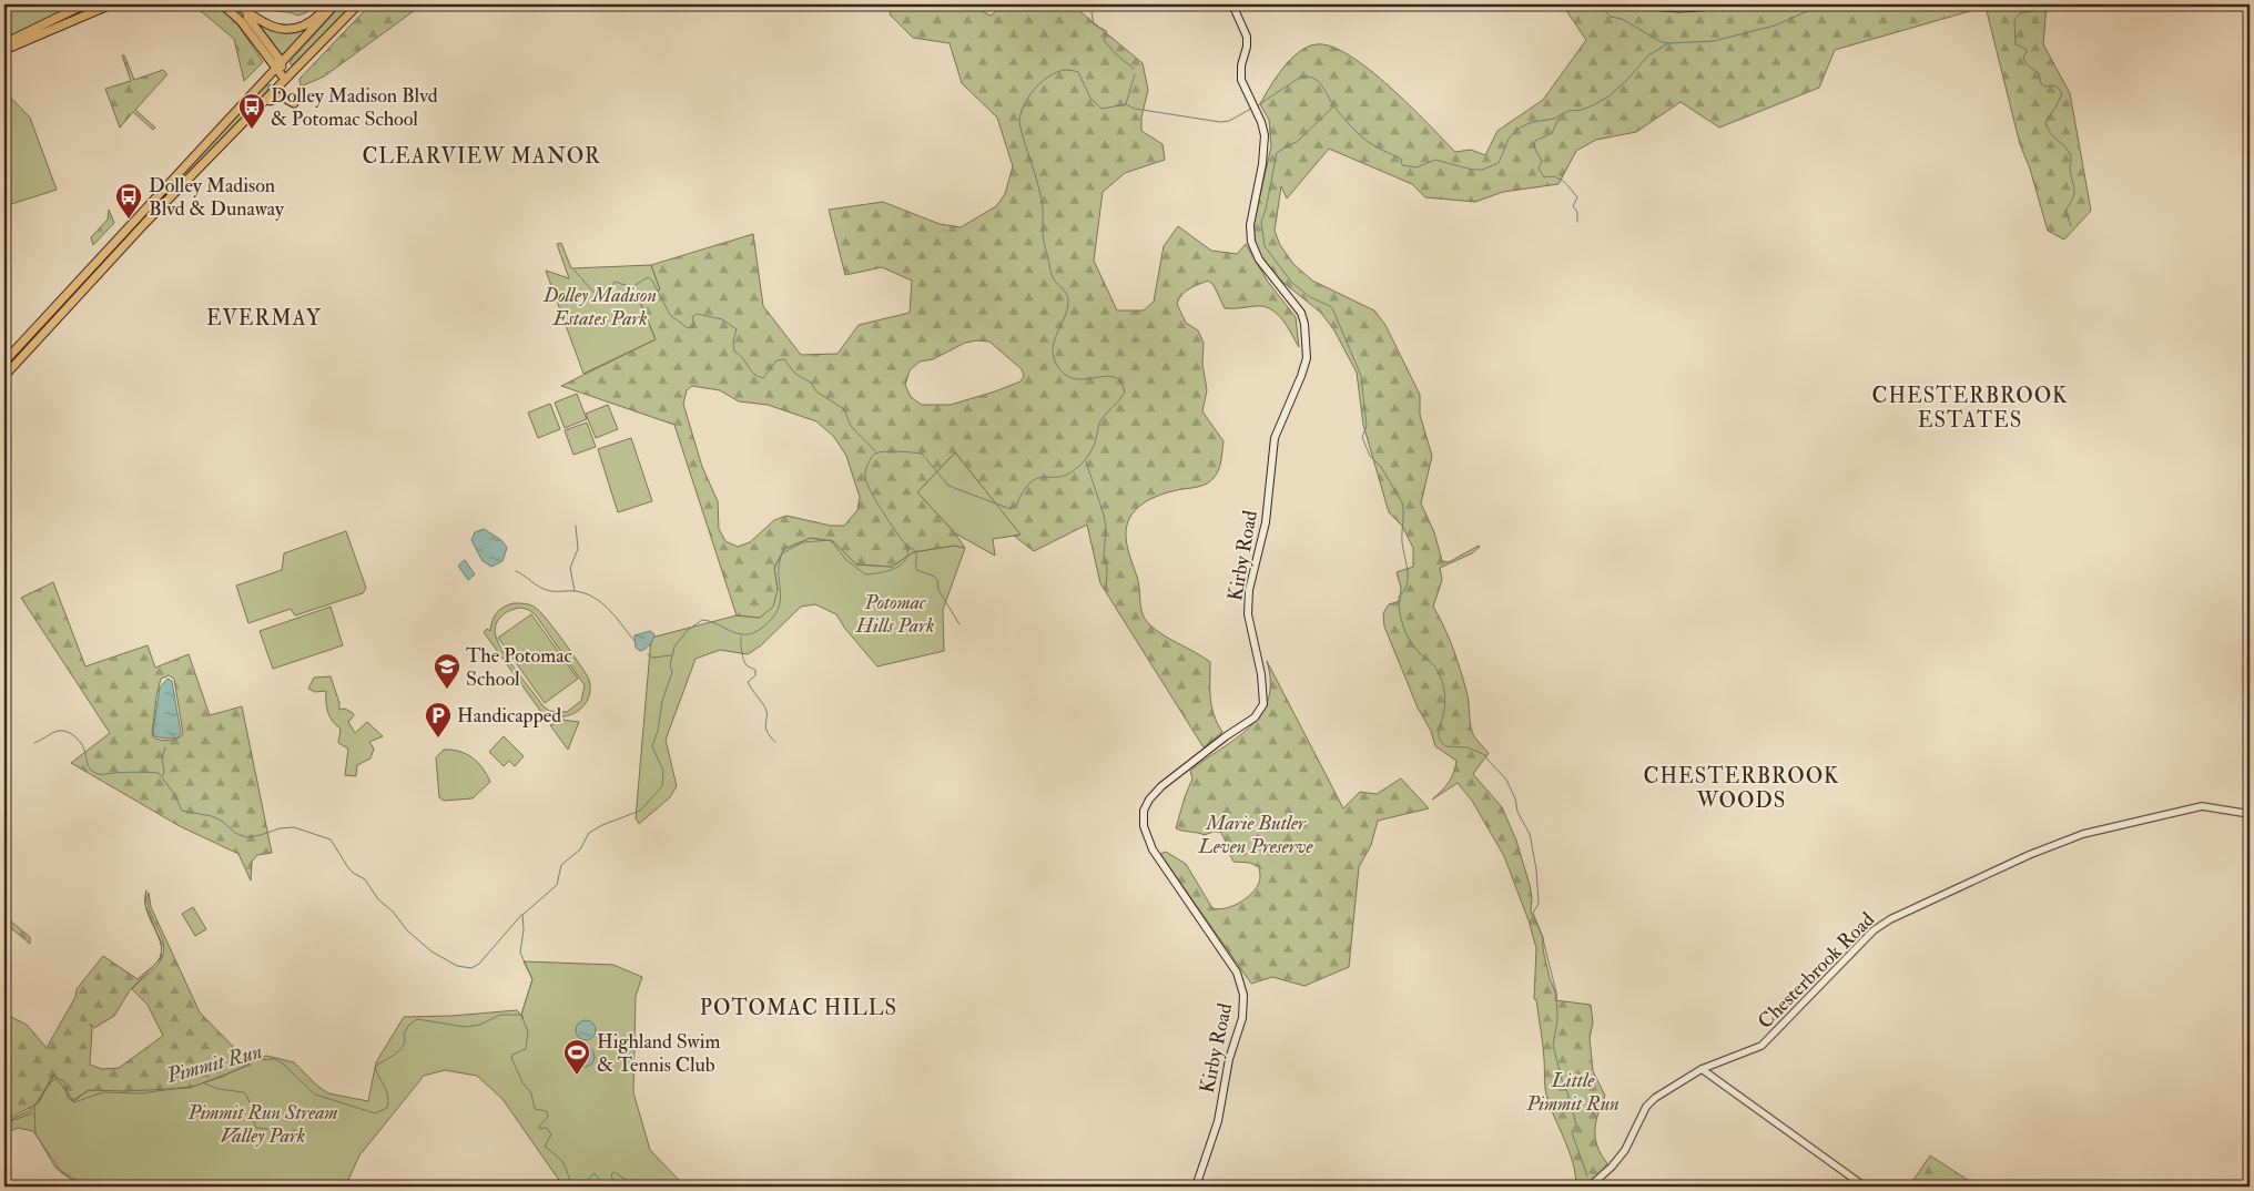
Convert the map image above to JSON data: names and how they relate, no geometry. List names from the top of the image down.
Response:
{
  "streets": {
    "main road": ["Kirby Road"],
    "street": ["Chesterbrook Road"]
  },
  "districts": [
    "CLEARVIEW MANOR",
    "EVERMAY",
    "CHESTERBROOK ESTATES",
    "CHESTERBROOK WOODS",
    "POTOMAC HILLS"
  ],
  "water": ["Pimmit Run"],
  "parks": [
    "Dolley Madison Estates Park",
    "Potomac Hills Park",
    "Marie Butler Leven Preserve",
    "Little Pimmit Run",
    "Pimmit Run Stream Valley Park"
  ],
  "places": {
    "bus stop": ["Dolley Madison Blvd & Potomac School", "Dolley Madison Blvd & Dunaway"],
    "school or university": ["The Potomac School"],
    "parking": ["Handicapped"],
    "sports": ["Highland Swim & Tennis Club"]
  }
}
